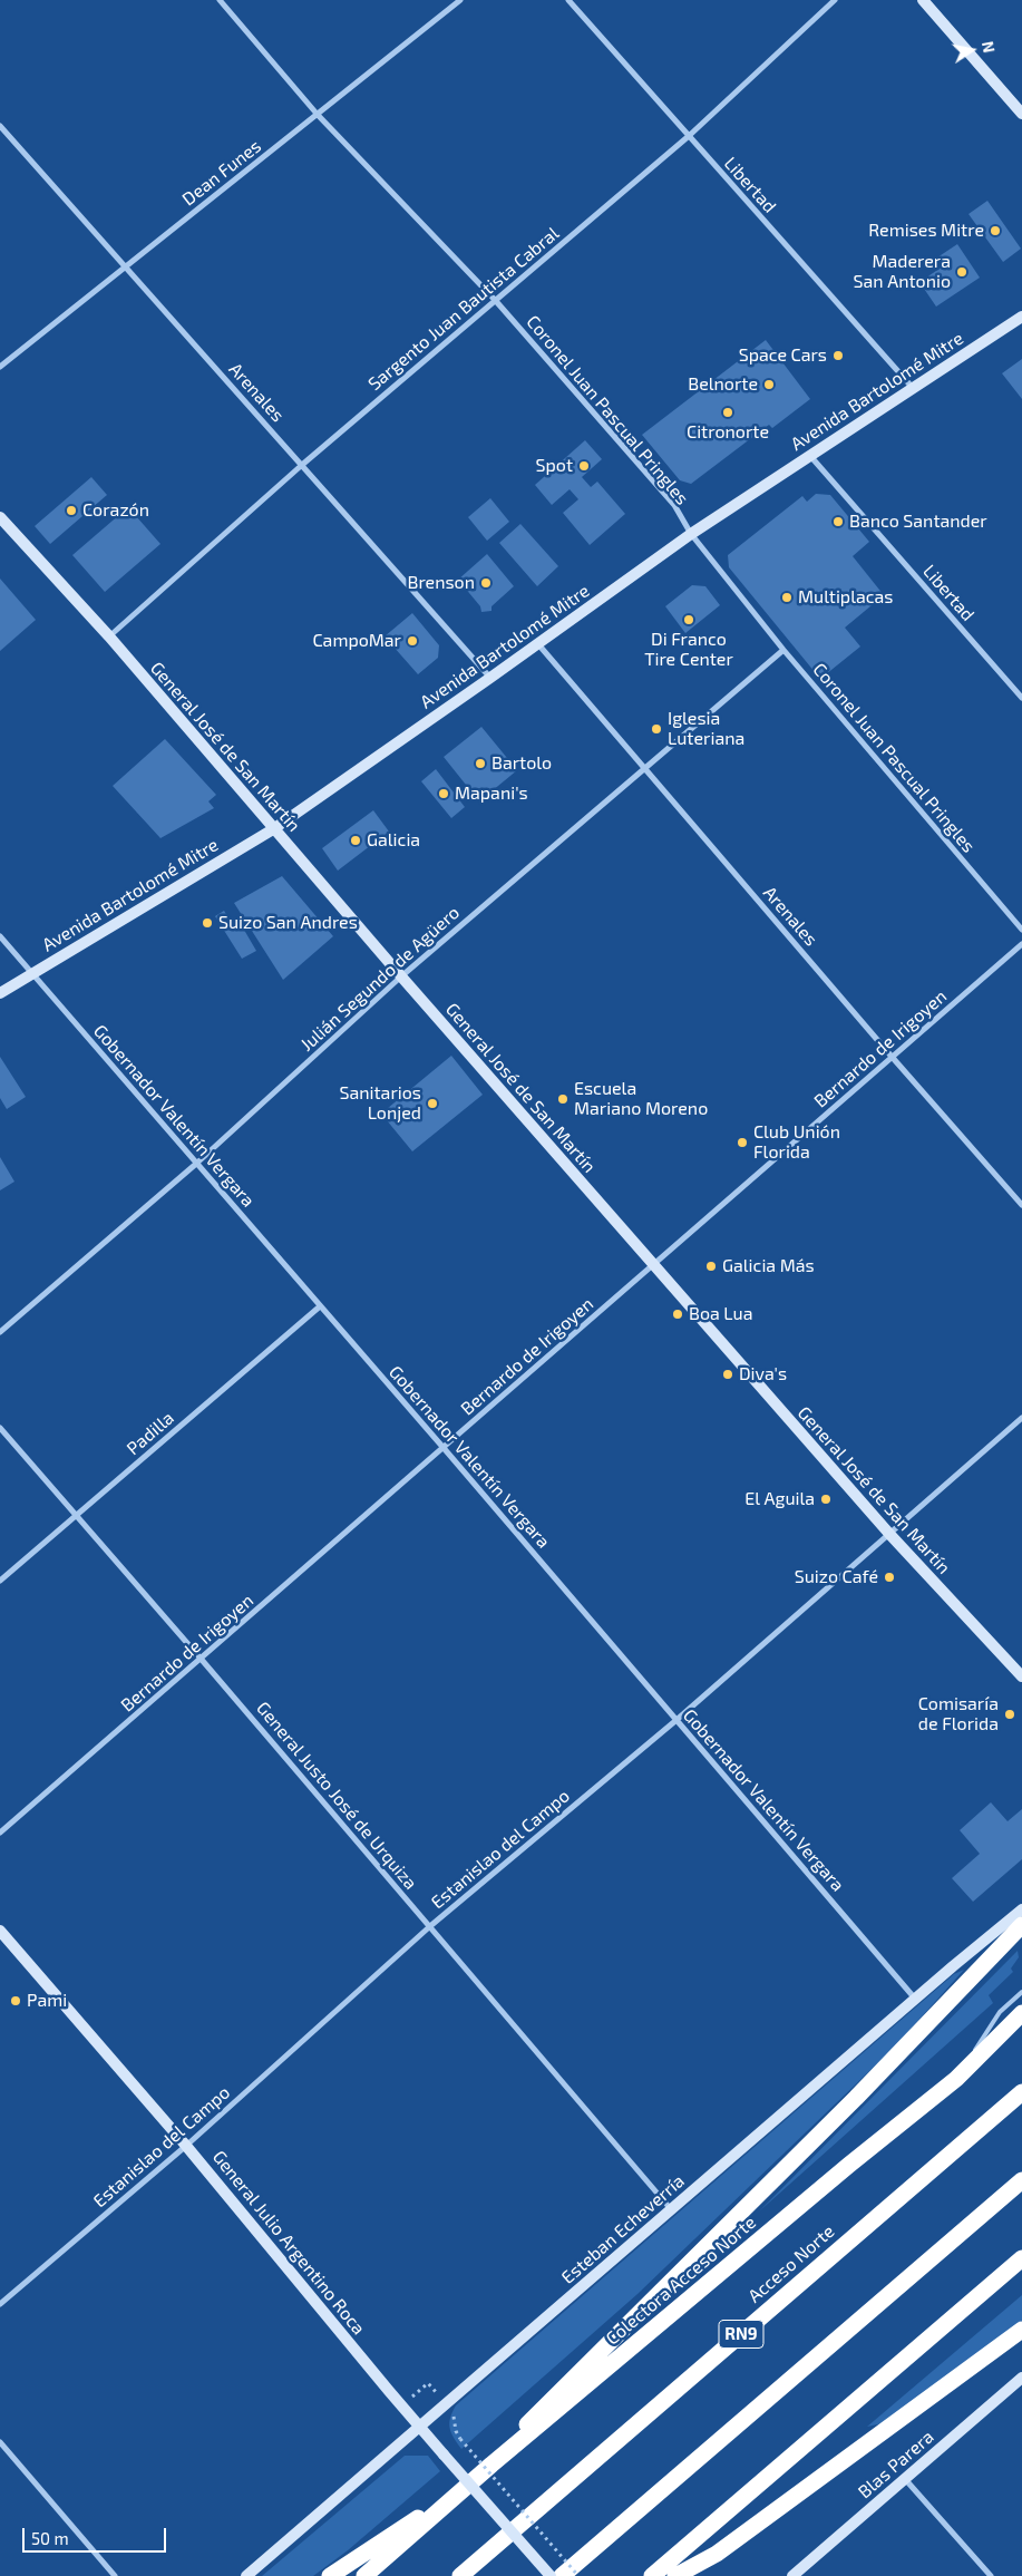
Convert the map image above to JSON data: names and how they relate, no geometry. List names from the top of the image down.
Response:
{
  "streets": {
    "highway": ["Acceso Norte", "Colectora Acceso Norte", "RN9"],
    "street": [
      "Dean Funes",
      "Libertad",
      "Sargento Juan Bautista Cabral",
      "Avenida Bartolomé Mitre",
      "Arenales",
      "Coronel Juan Pascual Pringles",
      "General José de San Martín",
      "Julián Segundo de Agüero",
      "Bernardo de Irigoyen",
      "Gobernador Valentín Vergara",
      "Padilla",
      "General Justo José de Urquiza",
      "Estanislao del Campo",
      "Esteban Echeverría",
      "General Julio Argentino Roca",
      "Blas Parera"
    ]
  },
  "crossings": [
    ["Dean Funes", "Arenales"],
    ["Dean Funes", "Coronel Juan Pascual Pringles"],
    ["Libertad", "Sargento Juan Bautista Cabral"],
    ["Libertad", "Avenida Bartolomé Mitre"],
    ["Sargento Juan Bautista Cabral", "Arenales"],
    ["Sargento Juan Bautista Cabral", "Coronel Juan Pascual Pringles"],
    ["Sargento Juan Bautista Cabral", "General José de San Martín"],
    ["Avenida Bartolomé Mitre", "Arenales"],
    ["Avenida Bartolomé Mitre", "Coronel Juan Pascual Pringles"],
    ["Avenida Bartolomé Mitre", "General José de San Martín"],
    ["Avenida Bartolomé Mitre", "Gobernador Valentín Vergara"],
    ["Arenales", "Julián Segundo de Agüero"],
    ["Arenales", "Bernardo de Irigoyen"],
    ["Coronel Juan Pascual Pringles", "Julián Segundo de Agüero"],
    ["General José de San Martín", "Julián Segundo de Agüero"],
    ["General José de San Martín", "Bernardo de Irigoyen"],
    ["General José de San Martín", "Estanislao del Campo"],
    ["Julián Segundo de Agüero", "Gobernador Valentín Vergara"],
    ["Bernardo de Irigoyen", "Gobernador Valentín Vergara"],
    ["Bernardo de Irigoyen", "General Justo José de Urquiza"],
    ["Gobernador Valentín Vergara", "Padilla"],
    ["Gobernador Valentín Vergara", "Estanislao del Campo"],
    ["Gobernador Valentín Vergara", "Esteban Echeverría"],
    ["Padilla", "General Justo José de Urquiza"],
    ["General Justo José de Urquiza", "Estanislao del Campo"],
    ["General Justo José de Urquiza", "Esteban Echeverría"],
    ["Estanislao del Campo", "General Julio Argentino Roca"],
    ["Esteban Echeverría", "General Julio Argentino Roca"]
  ],
  "places": [
    "Remises Mitre",
    "Maderera San Antonio",
    "Space Cars",
    "Belnorte",
    "Citronorte",
    "Spot",
    "Corazón",
    "Banco Santander",
    "Brenson",
    "Multiplacas",
    "Di Franco Tire Center",
    "CampoMar",
    "Iglesia Luteriana",
    "Bartolo",
    "Mapani's",
    "Galicia",
    "Suizo San Andres",
    "Escuela Mariano Moreno",
    "Sanitarios Lonjed",
    "Club Unión Florida",
    "Galicia Más",
    "Boa Lua",
    "Diva's",
    "El Aguila",
    "Suizo Café",
    "Comisaría de Florida",
    "Pami"
  ],
  "scale_bar": "50 m",
  "north": "right"
}
